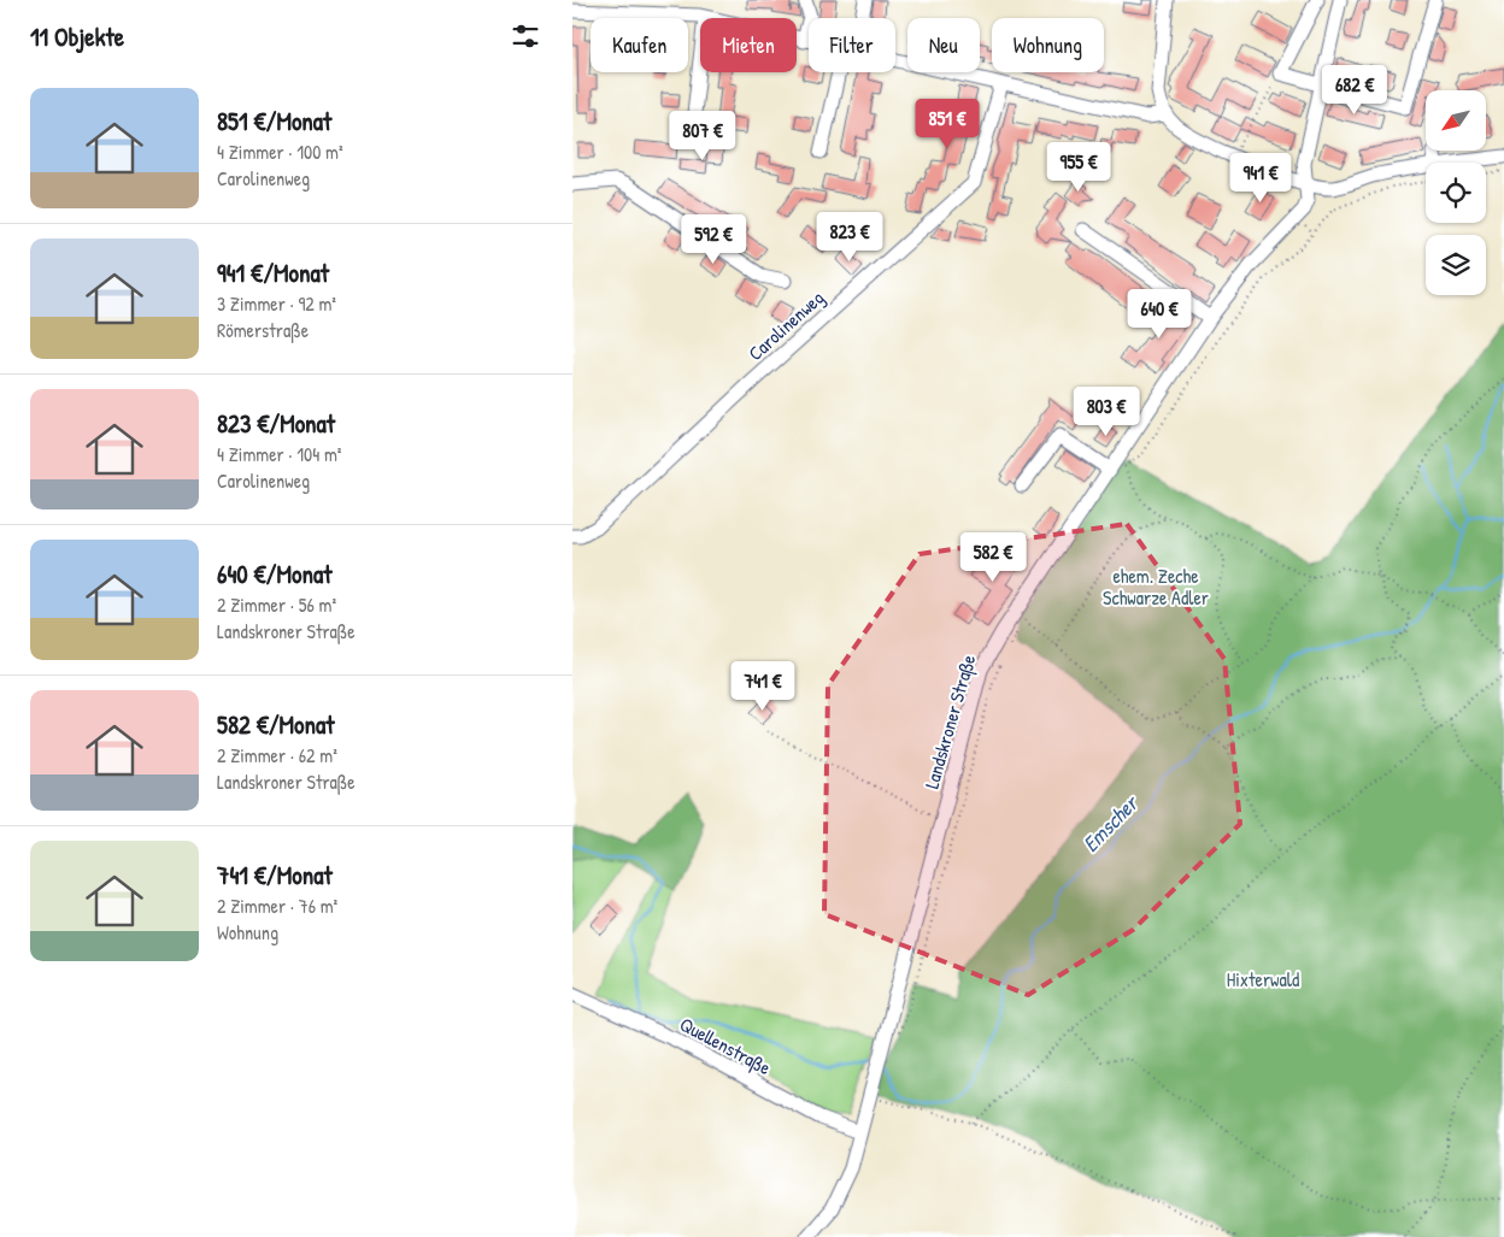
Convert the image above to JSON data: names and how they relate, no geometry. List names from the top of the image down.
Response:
{
  "streets": {
    "street": ["Carolinenweg", "Landskroner Straße", "Quellenstraße"]
  },
  "crossings": [
    ["Landskroner Straße", "Quellenstraße"]
  ],
  "water": ["Emscher"],
  "parks": ["ehem. Zeche Schwarze Adler", "Hixterwald"],
  "north": "bottom left",
  "page": {
    "heading": "11 Objekte",
    "chip": [
      "Kaufen",
      "Mieten",
      "Filter",
      "Neu",
      "Wohnung"
    ],
    "price": [
      "682 €",
      "851 €",
      "807 €",
      "955 €",
      "941 €",
      "823 €",
      "592 €",
      "640 €",
      "803 €",
      "582 €",
      "741 €"
    ],
    "list": [
      {
        "name": "851 €/Monat",
        "note": "4 Zimmer · 100 m² · Carolinenweg"
      },
      {
        "name": "941 €/Monat",
        "note": "3 Zimmer · 92 m² · Römerstraße"
      },
      {
        "name": "823 €/Monat",
        "note": "4 Zimmer · 104 m² · Carolinenweg"
      },
      {
        "name": "640 €/Monat",
        "note": "2 Zimmer · 56 m² · Landskroner Straße"
      },
      {
        "name": "582 €/Monat",
        "note": "2 Zimmer · 62 m² · Landskroner Straße"
      },
      {
        "name": "741 €/Monat",
        "note": "2 Zimmer · 76 m² · Wohnung"
      }
    ]
  }
}
